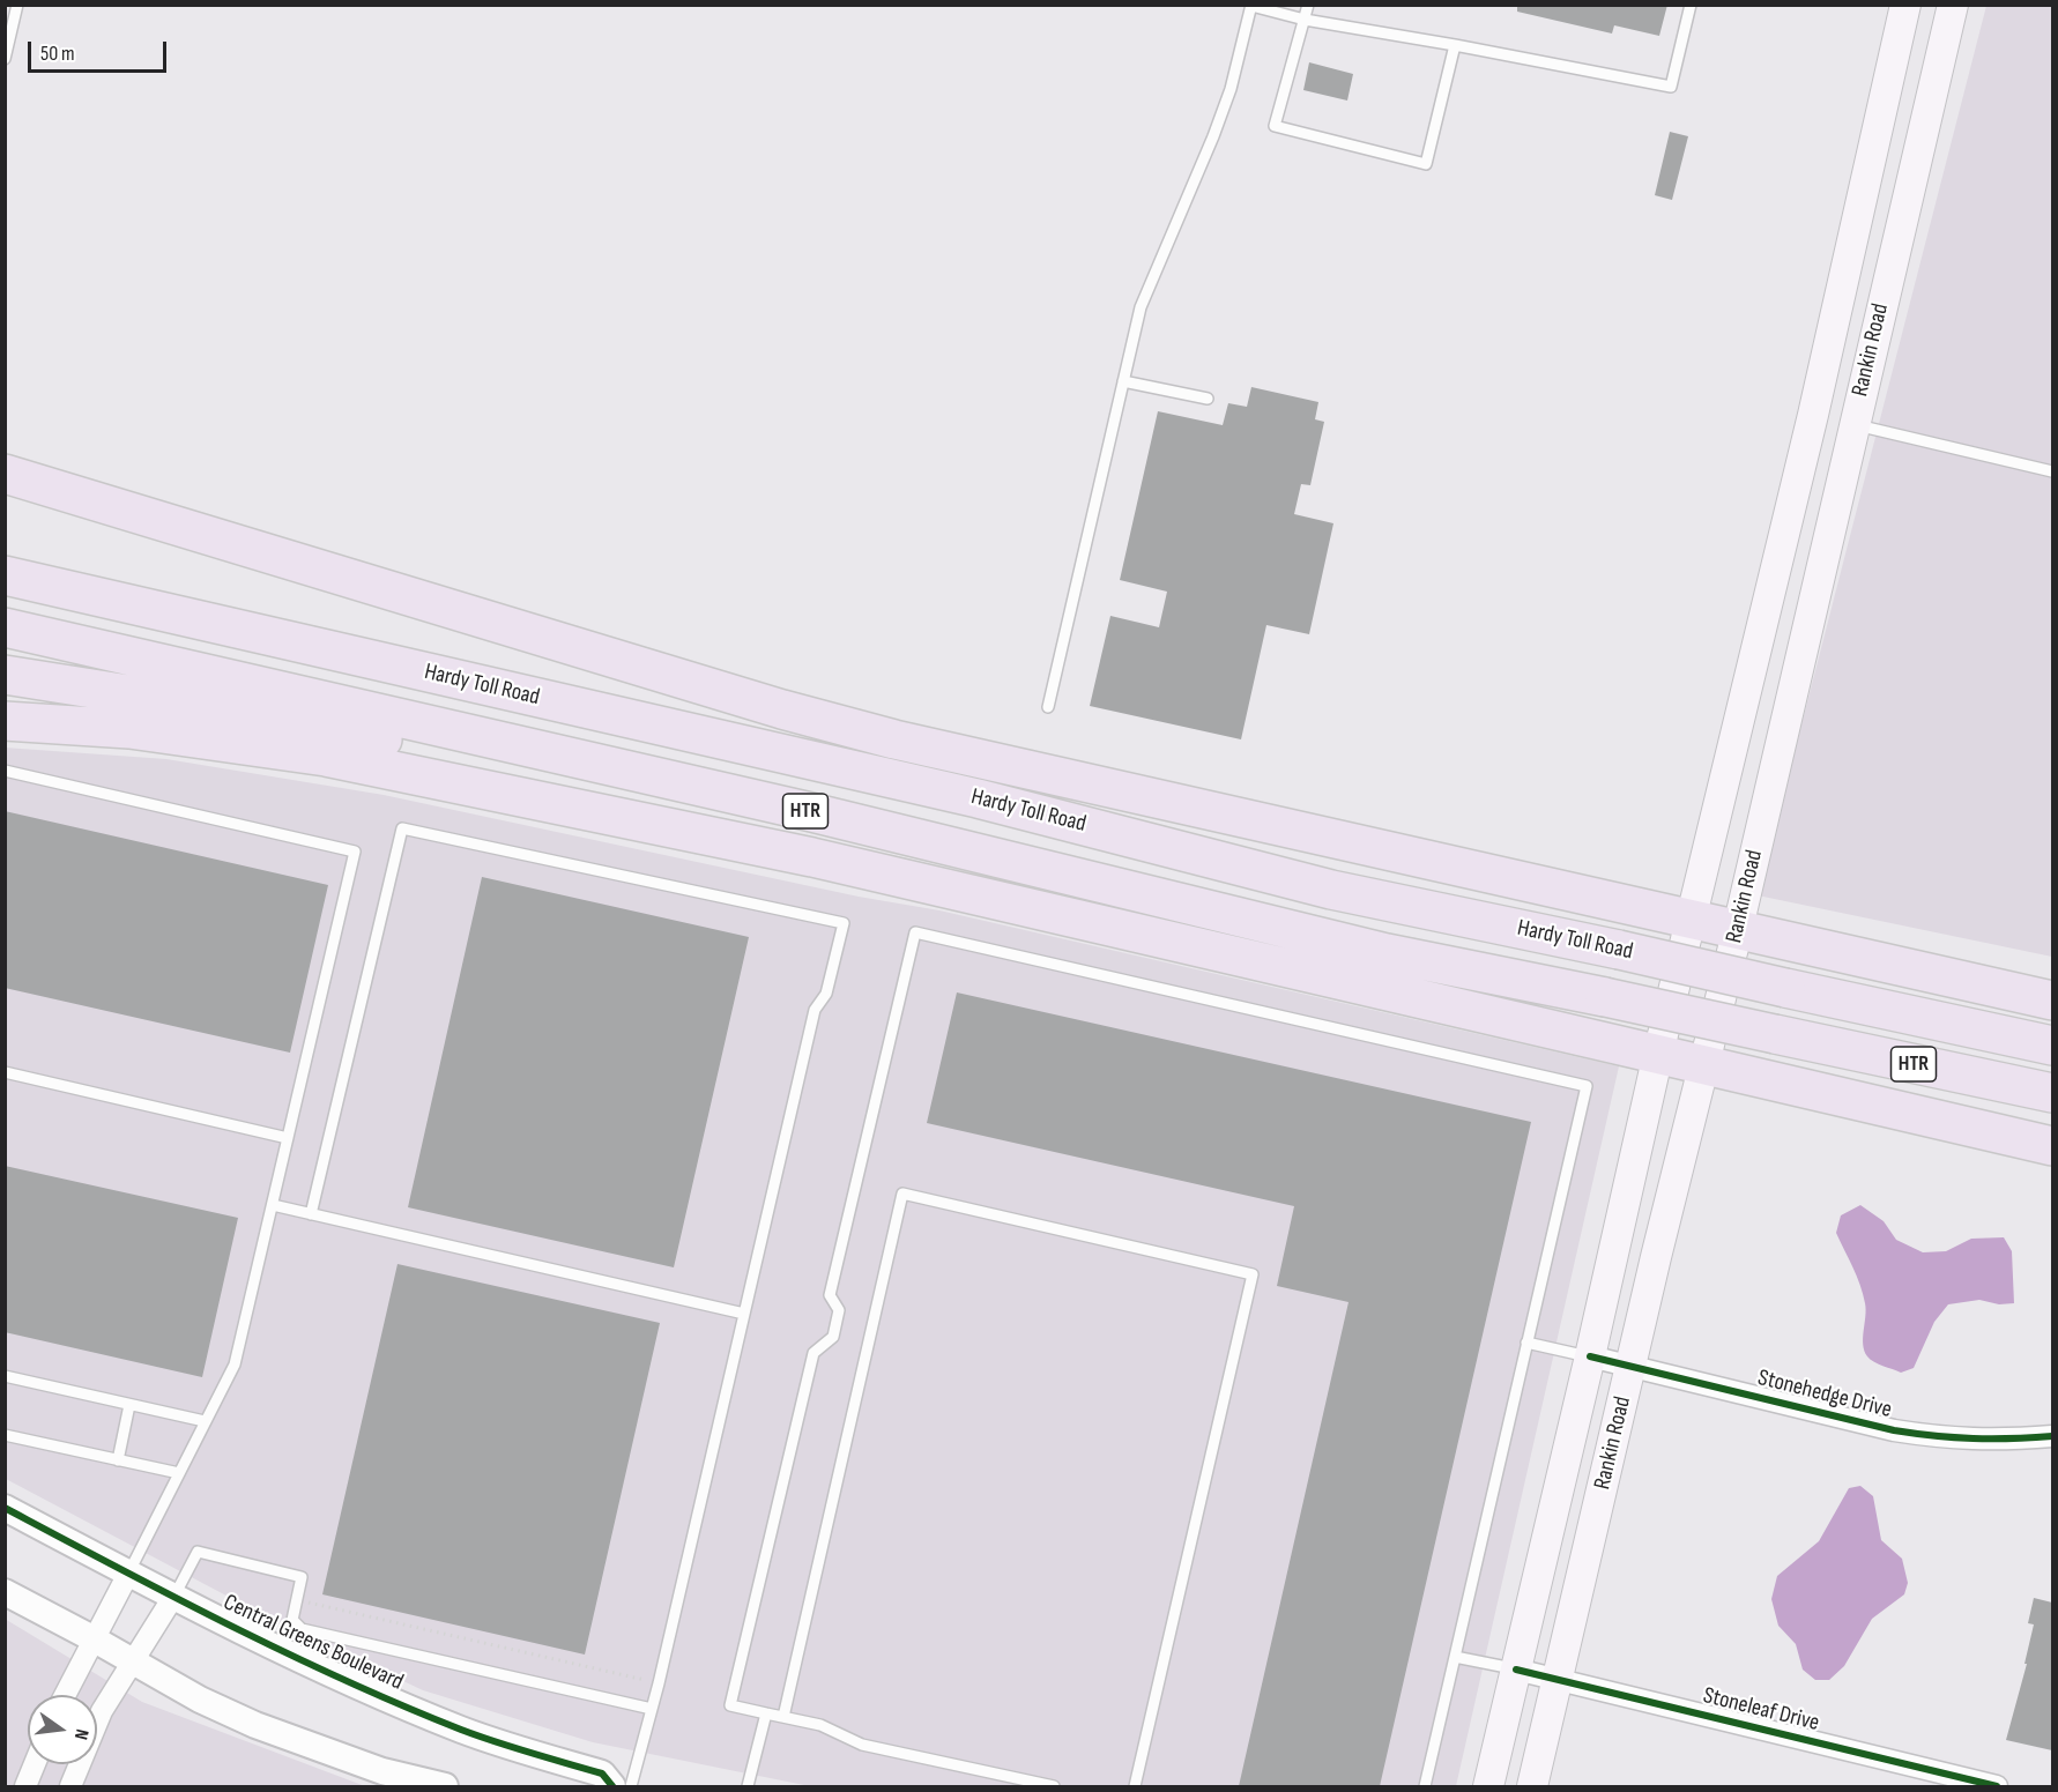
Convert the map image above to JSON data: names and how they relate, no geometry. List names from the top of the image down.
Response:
{
  "streets": {
    "highway": ["Hardy Toll Road", "HTR"],
    "main road": ["Rankin Road"],
    "street": ["Stonehedge Drive", "Central Greens Boulevard", "Stoneleaf Drive"]
  },
  "crossings": [
    ["Rankin Road", "Stonehedge Drive"],
    ["Rankin Road", "Stoneleaf Drive"]
  ],
  "scale_bar": "50 m",
  "north": "right"
}
